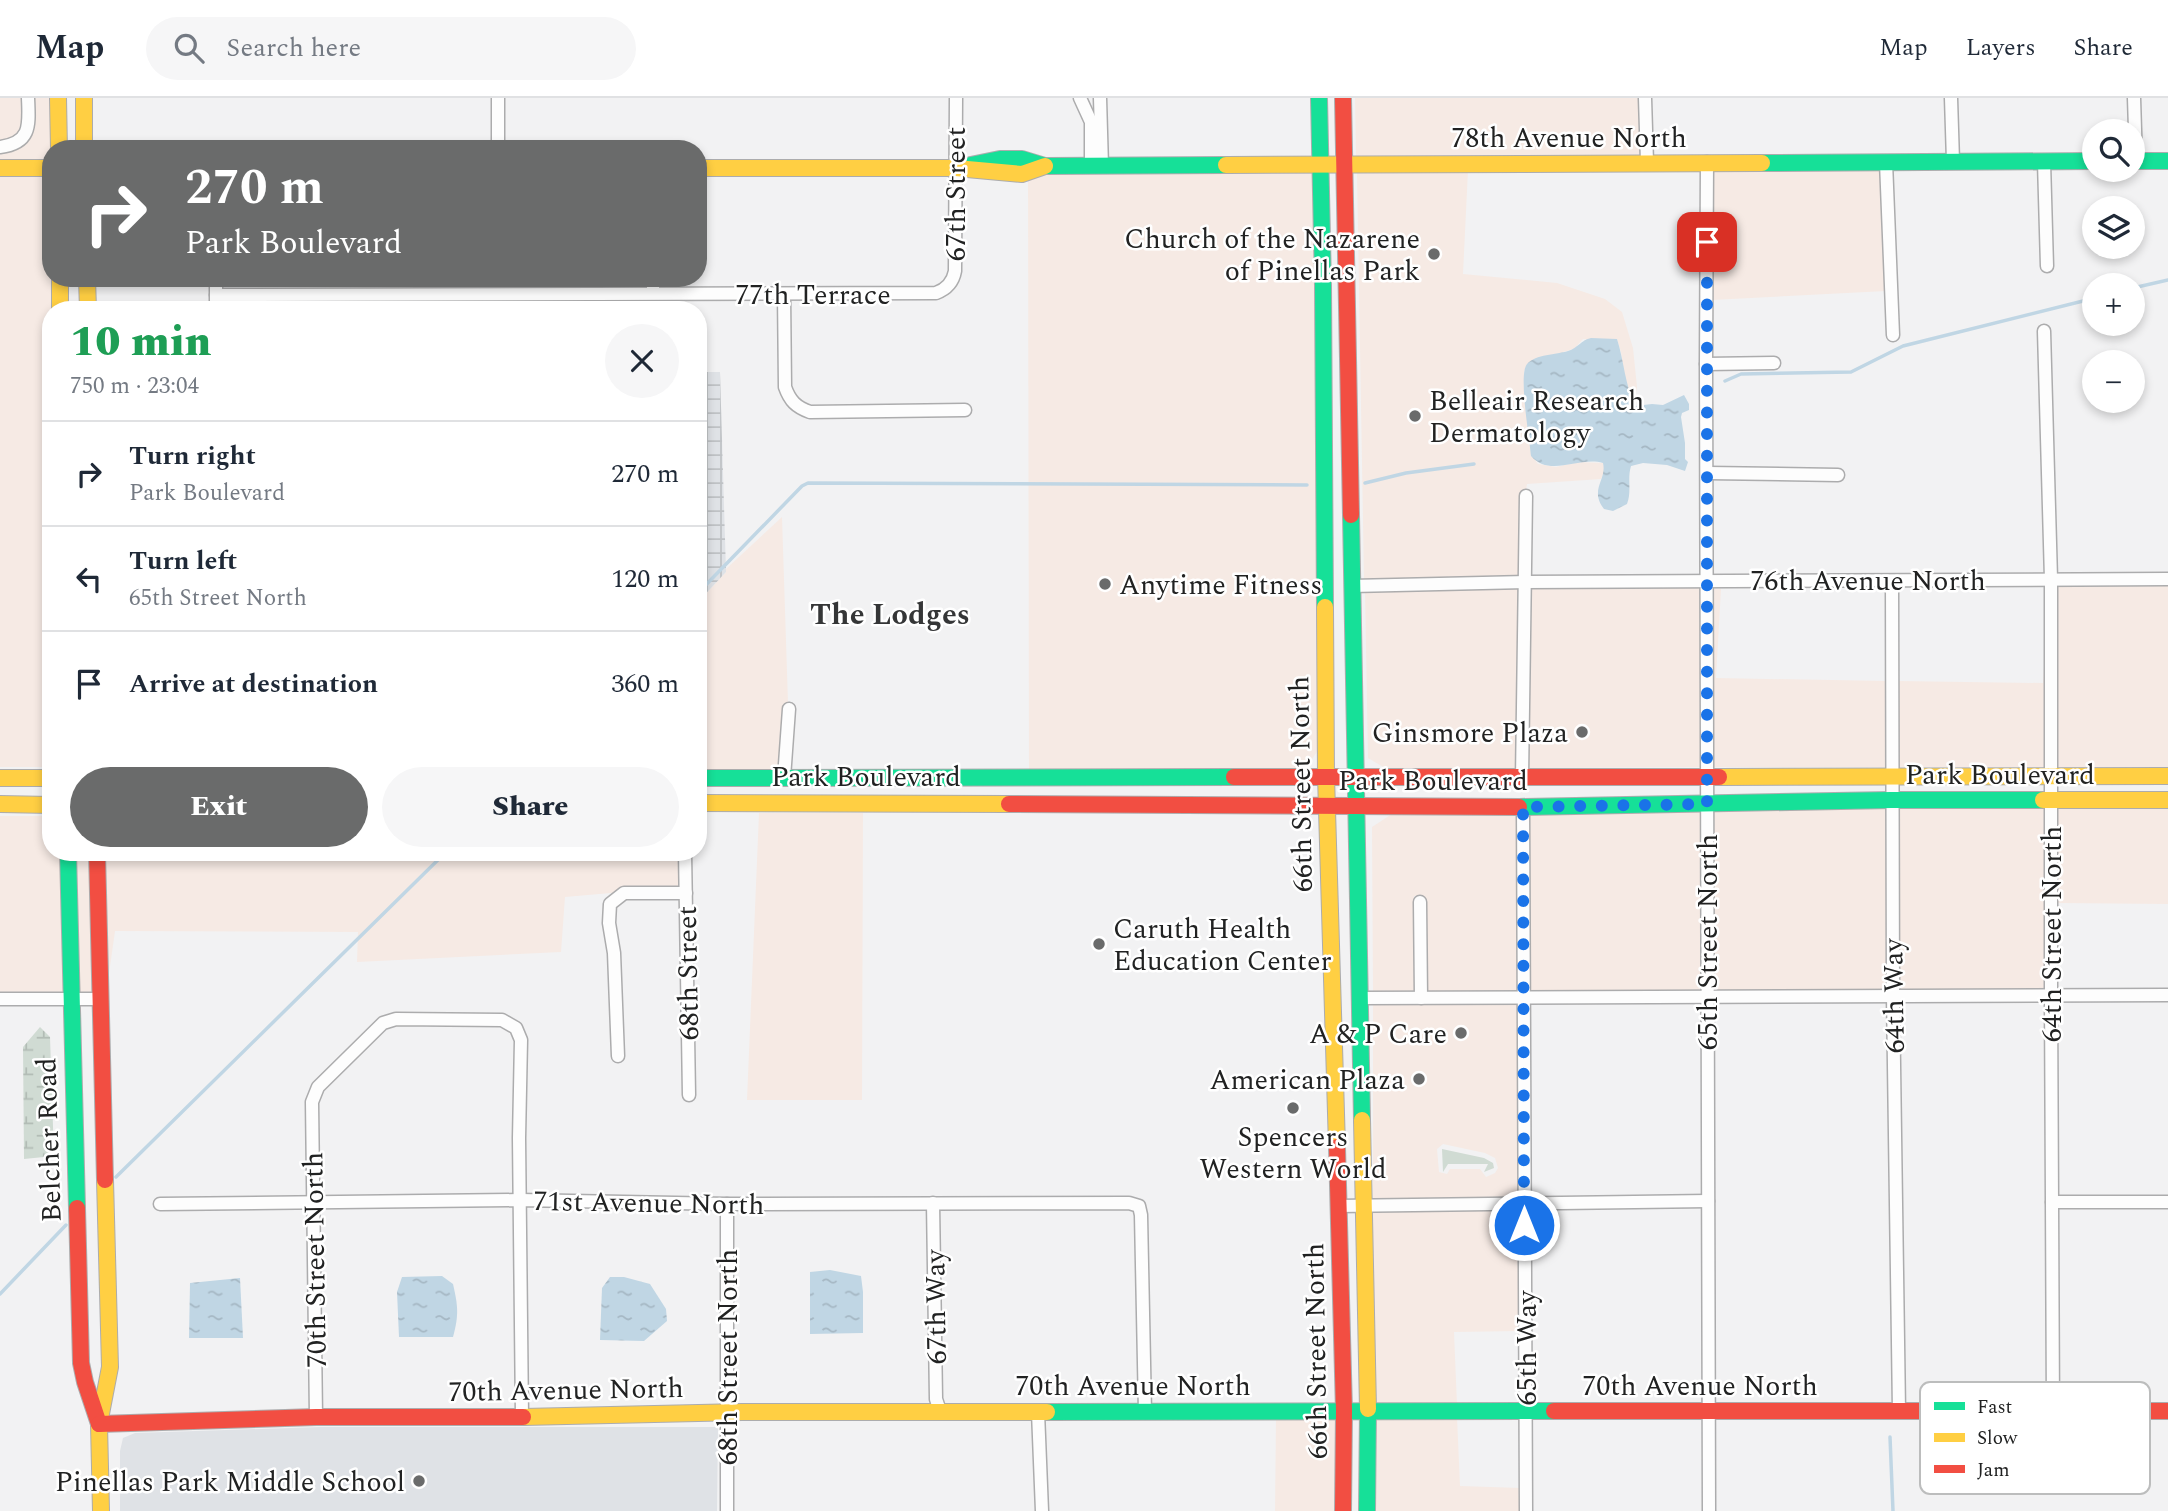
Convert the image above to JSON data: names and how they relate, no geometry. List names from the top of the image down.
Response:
{
  "streets": {
    "main road": [
      "78th Avenue North",
      "Park Boulevard",
      "66th Street North",
      "Belcher Road",
      "70th Avenue North"
    ],
    "street": [
      "67th Street",
      "77th Terrace",
      "76th Avenue North",
      "64th Street North",
      "65th Street North",
      "68th Street",
      "64th Way",
      "71st Avenue North",
      "70th Street North",
      "67th Way",
      "65th Way",
      "68th Street North"
    ]
  },
  "crossings": [
    ["78th Avenue North", "67th Street"],
    ["78th Avenue North", "66th Street North"],
    ["78th Avenue North", "65th Street North"],
    ["67th Street", "77th Terrace"],
    ["76th Avenue North", "66th Street North"],
    ["76th Avenue North", "64th Street North"],
    ["76th Avenue North", "65th Street North"],
    ["76th Avenue North", "64th Way"],
    ["Park Boulevard", "66th Street North"],
    ["Park Boulevard", "64th Street North"],
    ["Park Boulevard", "65th Street North"],
    ["Park Boulevard", "64th Way"],
    ["Park Boulevard", "65th Way"],
    ["66th Street North", "70th Avenue North"],
    ["65th Street North", "70th Avenue North"],
    ["64th Way", "70th Avenue North"],
    ["Belcher Road", "70th Avenue North"],
    ["71st Avenue North", "70th Street North"],
    ["71st Avenue North", "67th Way"],
    ["71st Avenue North", "68th Street North"],
    ["71st Avenue North", "70th Avenue North"],
    ["70th Street North", "70th Avenue North"],
    ["67th Way", "70th Avenue North"],
    ["65th Way", "70th Avenue North"],
    ["68th Street North", "70th Avenue North"]
  ],
  "districts": ["The Lodges"],
  "places": [
    "Church of the Nazarene of Pinellas Park",
    "Belleair Research Dermatology",
    "Anytime Fitness",
    "Ginsmore Plaza",
    "Caruth Health Education Center",
    "A & P Care",
    "American Plaza",
    "Spencers Western World",
    "Pinellas Park Middle School"
  ],
  "legend": ["Fast", "Slow", "Jam"],
  "page": {
    "header": "Map",
    "search": "Search here",
    "nav": ["Map", "Layers", "Share"],
    "map_buttons": ["+", "−"],
    "turn": ["270 m", "Park Boulevard"],
    "heading": ["10 min", "750 m · 23:04"],
    "list": [
      {
        "name": "Turn right",
        "note": "Park Boulevard",
        "value": "270 m"
      },
      {
        "name": "Turn left",
        "note": "65th Street North",
        "value": "120 m"
      },
      {
        "name": "Arrive at destination",
        "value": "360 m"
      }
    ],
    "buttons": ["Exit", "Share"]
  }
}
